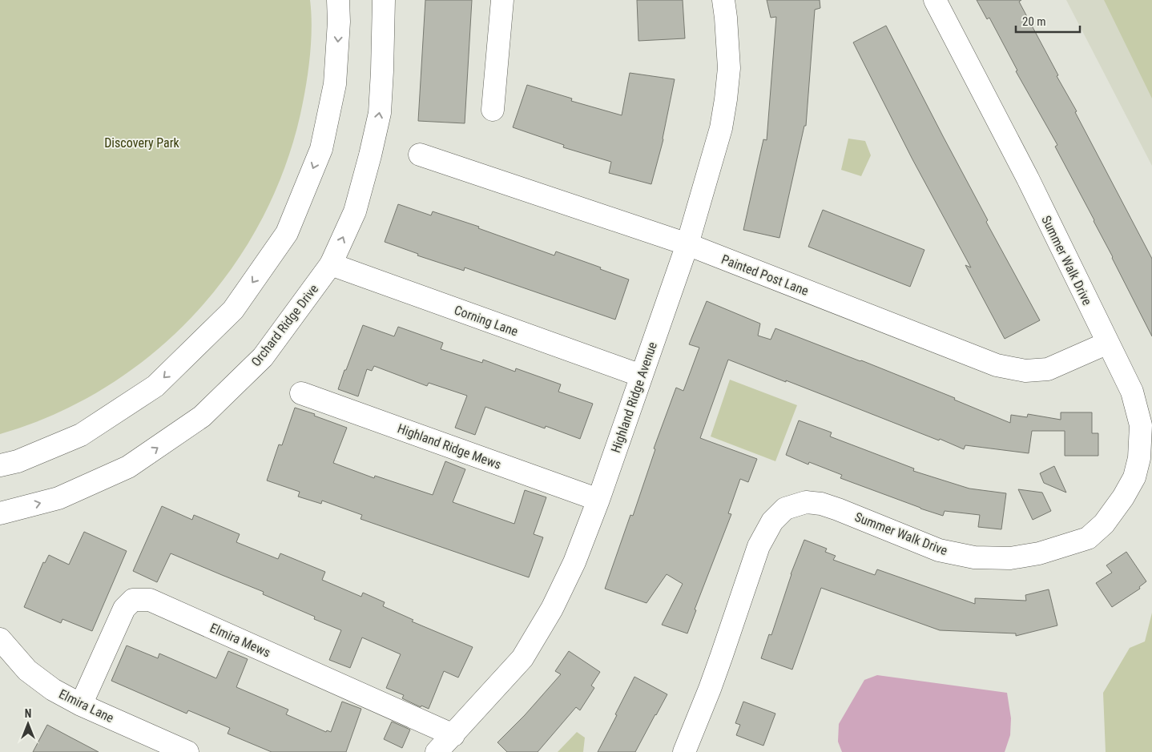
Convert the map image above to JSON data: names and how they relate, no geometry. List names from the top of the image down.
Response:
{
  "streets": {
    "street": [
      "Summer Walk Drive",
      "Painted Post Lane",
      "Corning Lane",
      "Orchard Ridge Drive",
      "Highland Ridge Avenue",
      "Highland Ridge Mews",
      "Elmira Mews",
      "Elmira Lane"
    ]
  },
  "crossings": [
    ["Summer Walk Drive", "Painted Post Lane"],
    ["Painted Post Lane", "Highland Ridge Avenue"],
    ["Corning Lane", "Orchard Ridge Drive"],
    ["Corning Lane", "Highland Ridge Avenue"],
    ["Highland Ridge Avenue", "Highland Ridge Mews"],
    ["Highland Ridge Avenue", "Elmira Mews"],
    ["Elmira Mews", "Elmira Lane"]
  ],
  "parks": ["Discovery Park"],
  "scale_bar": "20 m",
  "north": "top"
}
